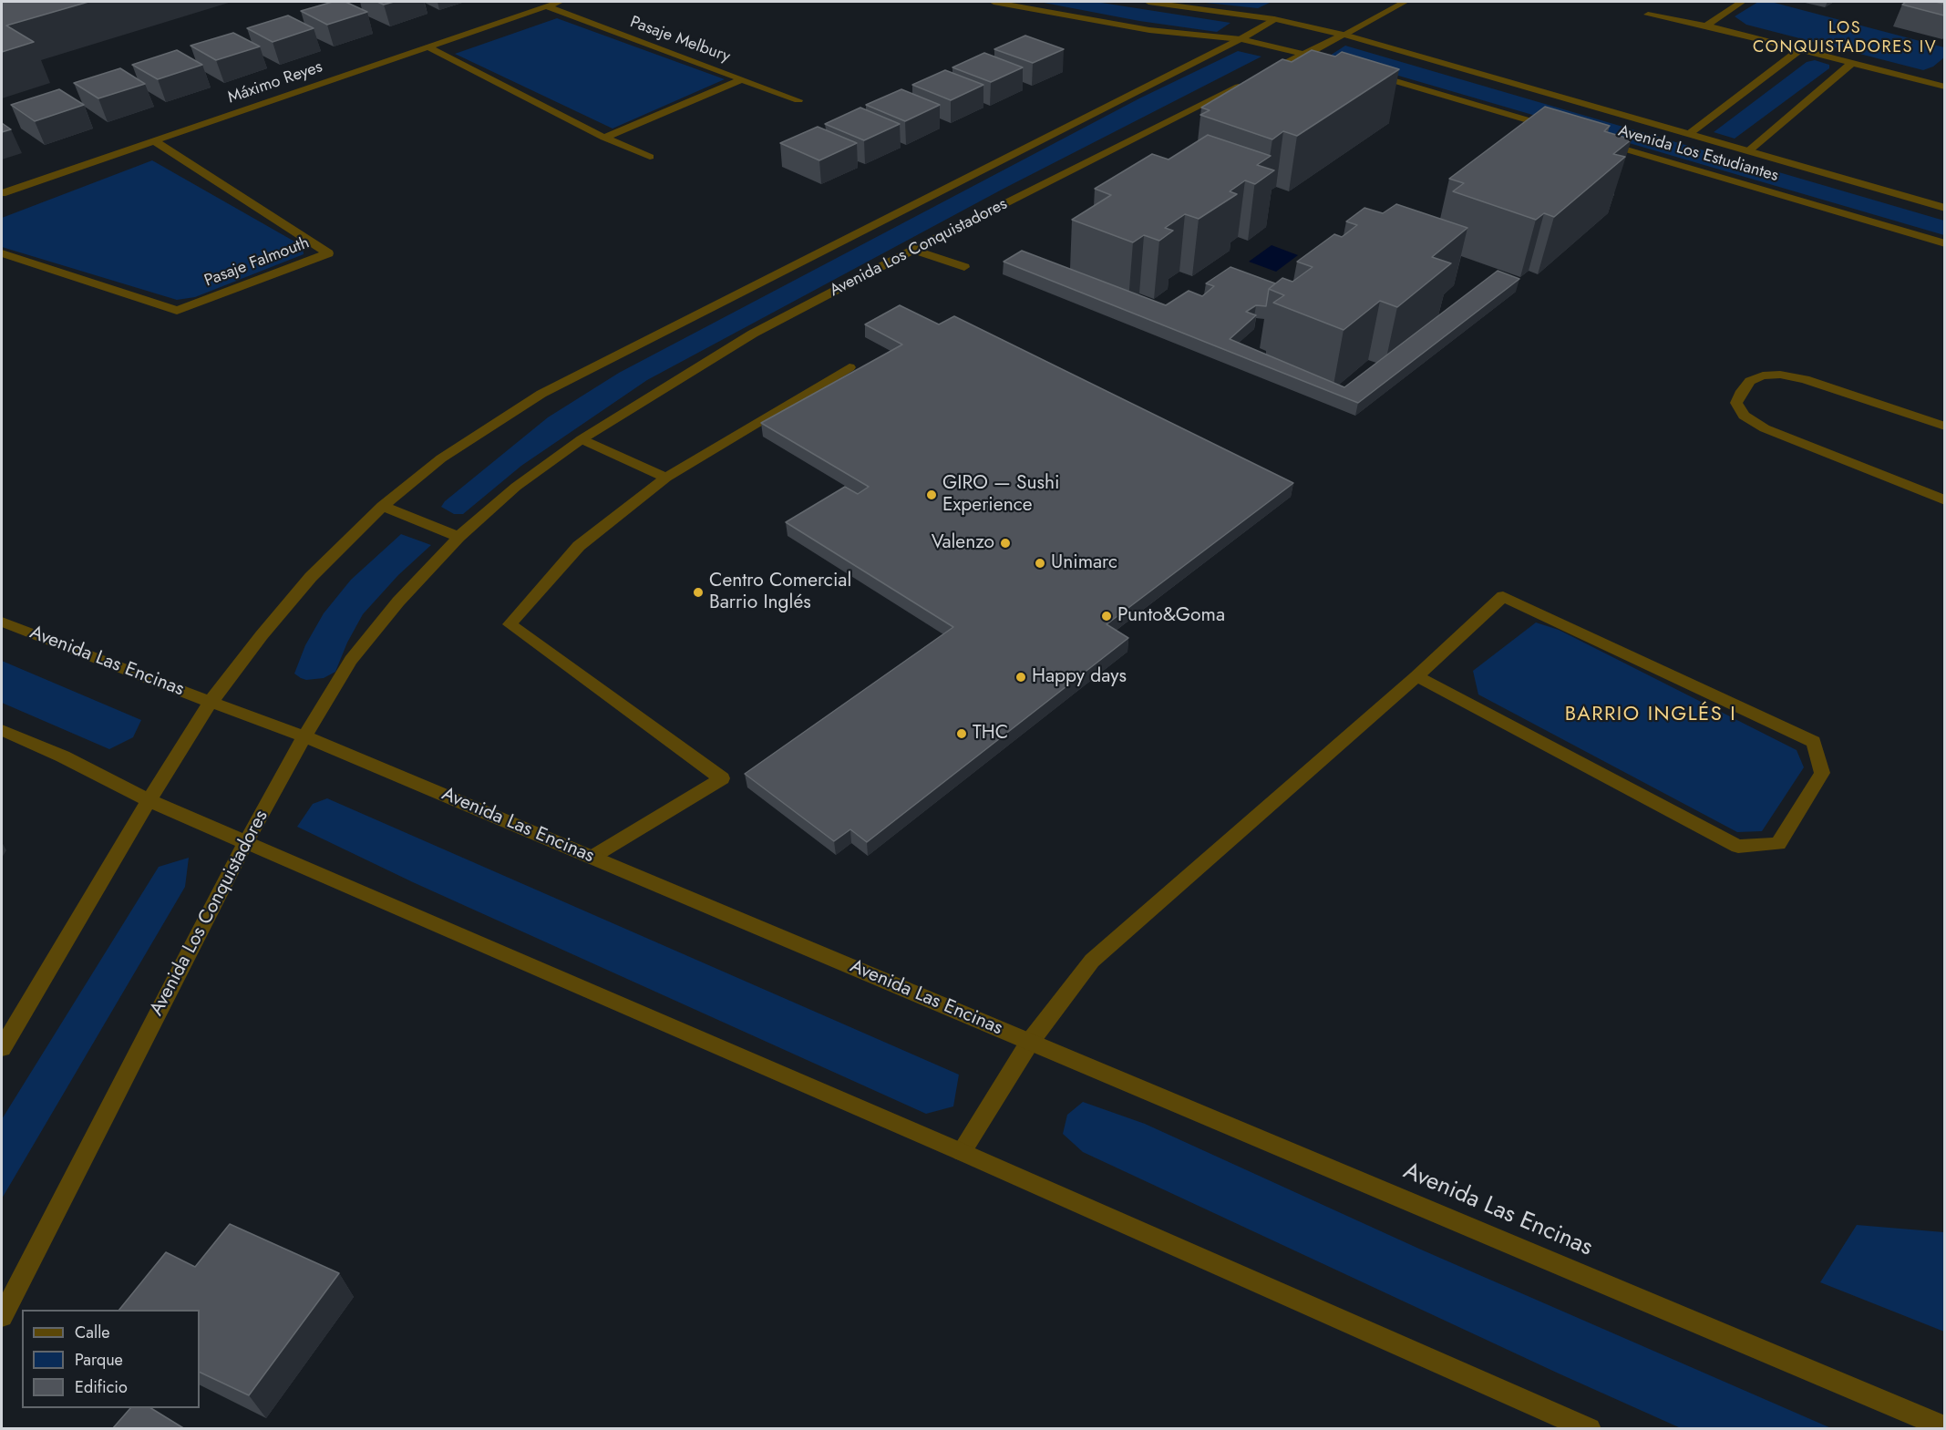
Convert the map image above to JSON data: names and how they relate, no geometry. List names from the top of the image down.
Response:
{
  "streets": {
    "street": [
      "Pasaje Melbury",
      "Máximo Reyes",
      "Avenida Los Estudiantes",
      "Avenida Los Conquistadores",
      "Pasaje Falmouth",
      "Avenida Las Encinas"
    ]
  },
  "crossings": [
    ["Pasaje Melbury", "Máximo Reyes"],
    ["Máximo Reyes", "Pasaje Falmouth"],
    ["Avenida Los Estudiantes", "Avenida Los Conquistadores"],
    ["Avenida Los Conquistadores", "Avenida Las Encinas"]
  ],
  "districts": ["LOS CONQUISTADORES IV", "BARRIO INGLÉS I"],
  "places": [
    "GIRO — Sushi Experience",
    "Valenzo",
    "Unimarc",
    "Centro Comercial Barrio Inglés",
    "Punto&Goma",
    "Happy days",
    "THC"
  ],
  "legend": ["Calle", "Parque", "Edificio"]
}
